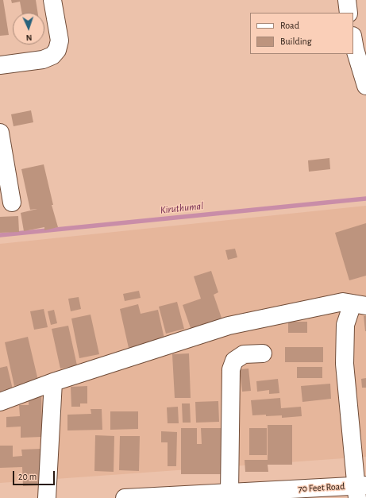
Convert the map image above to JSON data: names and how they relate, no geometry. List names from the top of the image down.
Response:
{
  "streets": {
    "street": ["70 Feet Road"]
  },
  "water": ["Kiruthumal"],
  "legend": ["Road", "Building"],
  "scale_bar": "20 m",
  "north": "bottom"
}
